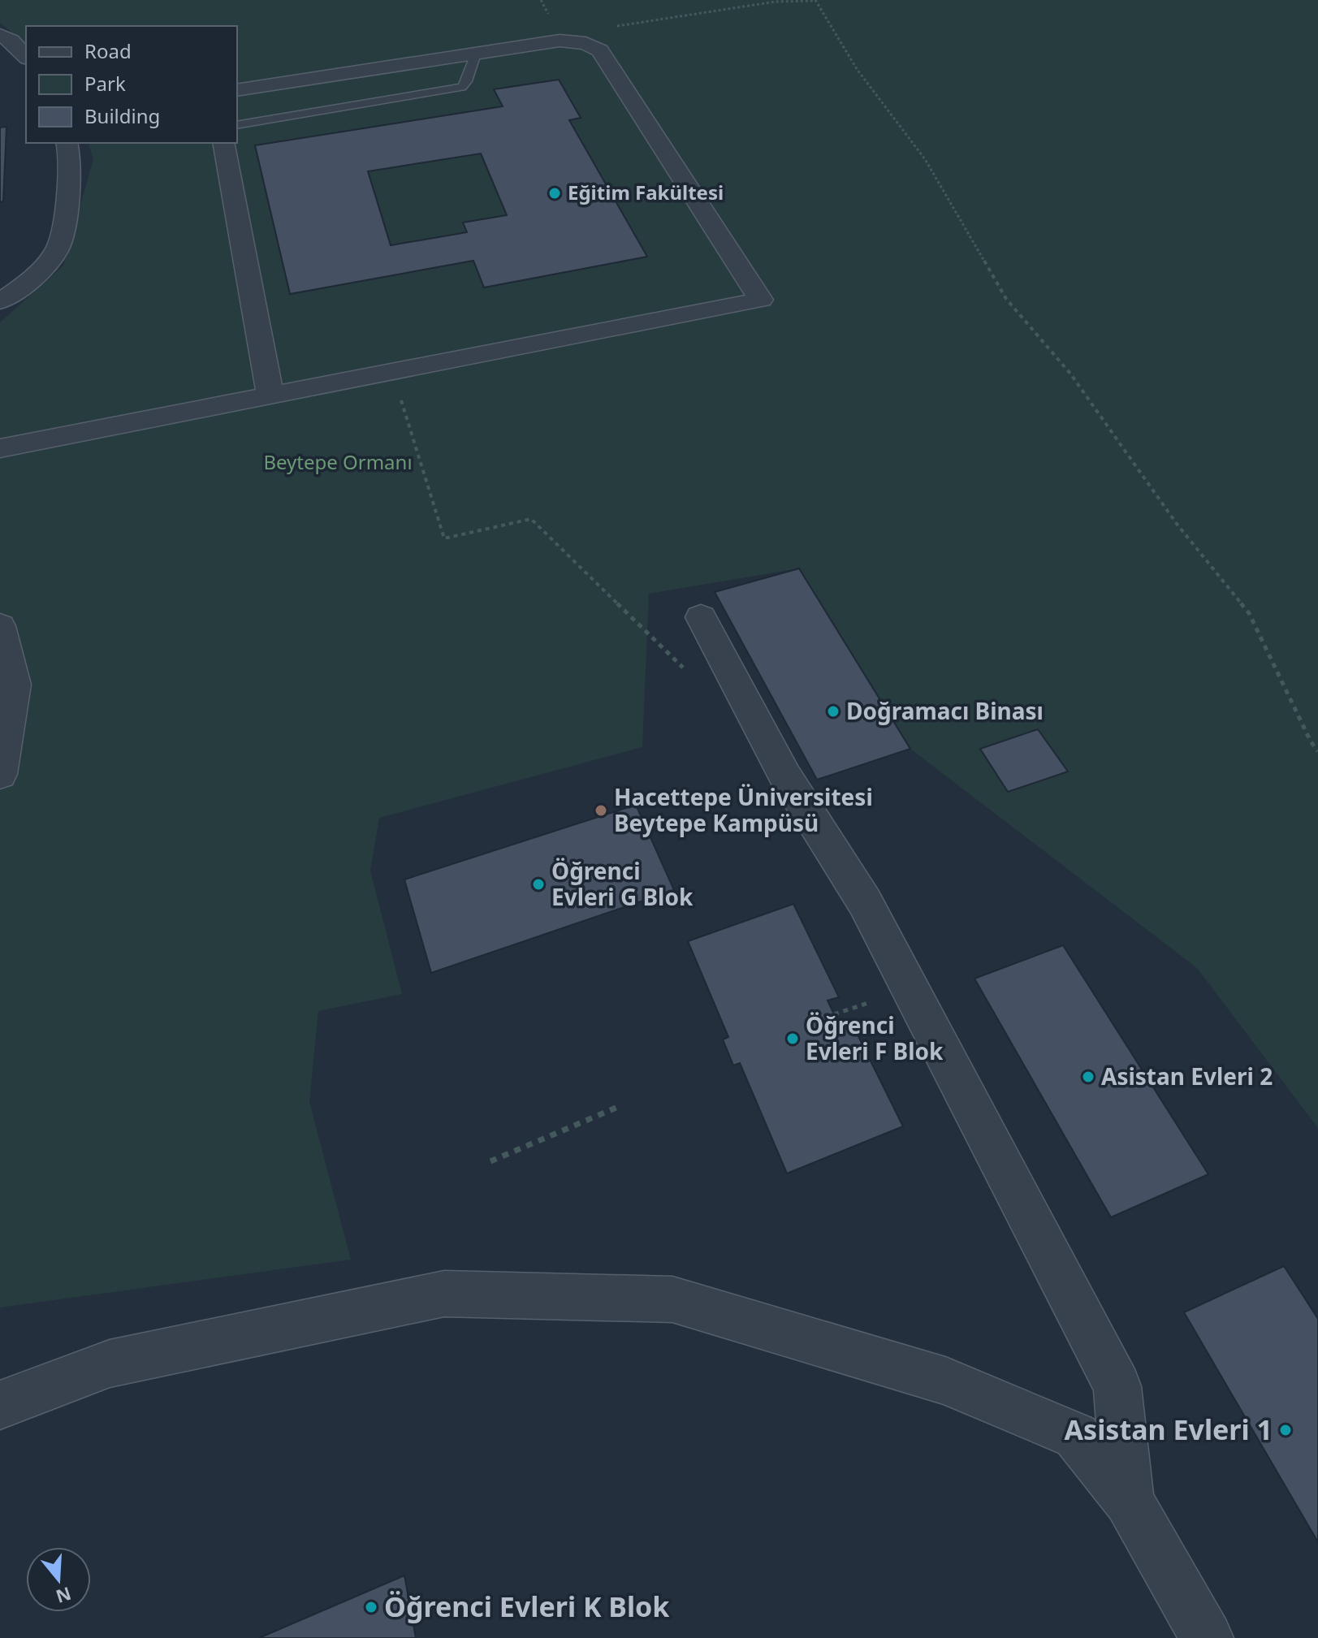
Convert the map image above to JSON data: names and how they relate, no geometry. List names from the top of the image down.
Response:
{
  "parks": ["Beytepe Ormanı"],
  "places": [
    "Eğitim Fakültesi",
    "Doğramacı Binası",
    "Hacettepe Üniversitesi Beytepe Kampüsü",
    "Öğrenci Evleri G Blok",
    "Öğrenci Evleri F Blok",
    "Asistan Evleri 2",
    "Asistan Evleri 1",
    "Öğrenci Evleri K Blok"
  ],
  "legend": ["Road", "Park", "Building"],
  "north": "bottom"
}
